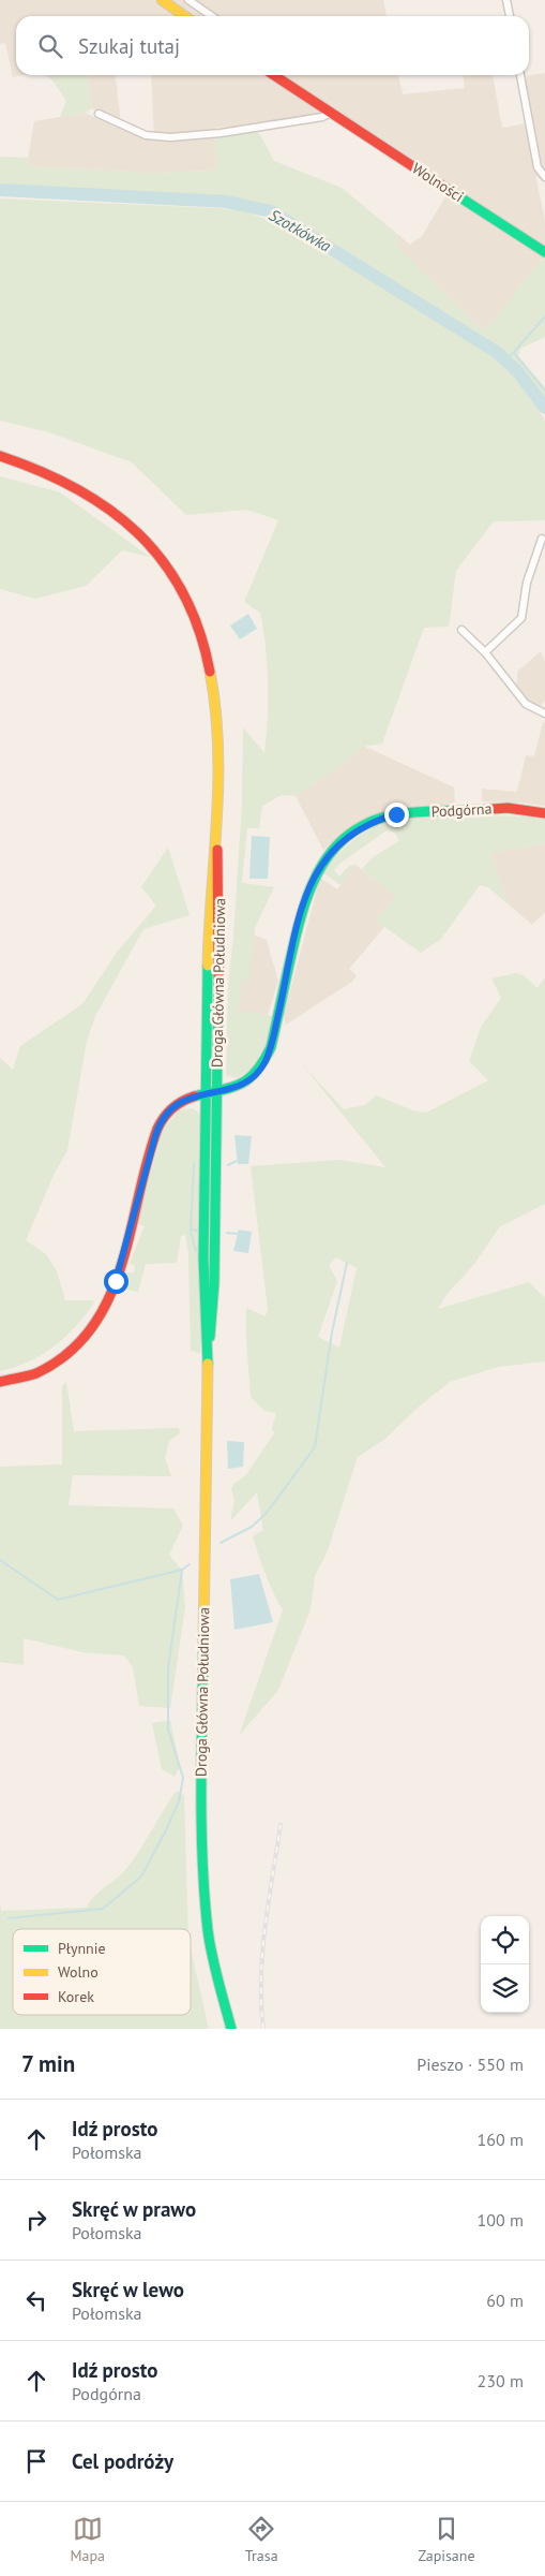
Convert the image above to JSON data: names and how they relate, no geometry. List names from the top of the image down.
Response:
{
  "streets": {
    "main road": ["Wolności", "Podgórna", "Droga Główna Południowa"]
  },
  "crossings": [
    ["Podgórna", "Droga Główna Południowa"]
  ],
  "water": ["Szotkówka"],
  "legend": ["Płynnie", "Wolno", "Korek"],
  "page": {
    "search": "Szukaj tutaj",
    "heading": ["7 min", "Pieszo · 550 m"],
    "list": [
      ["Idź prosto", "Połomska", "160 m"],
      ["Skręć w prawo", "Połomska", "100 m"],
      ["Skręć w lewo", "Połomska", "60 m"],
      ["Idź prosto", "Podgórna", "230 m"],
      "Cel podróży"
    ],
    "nav": ["Mapa", "Trasa", "Zapisane"]
  }
}
